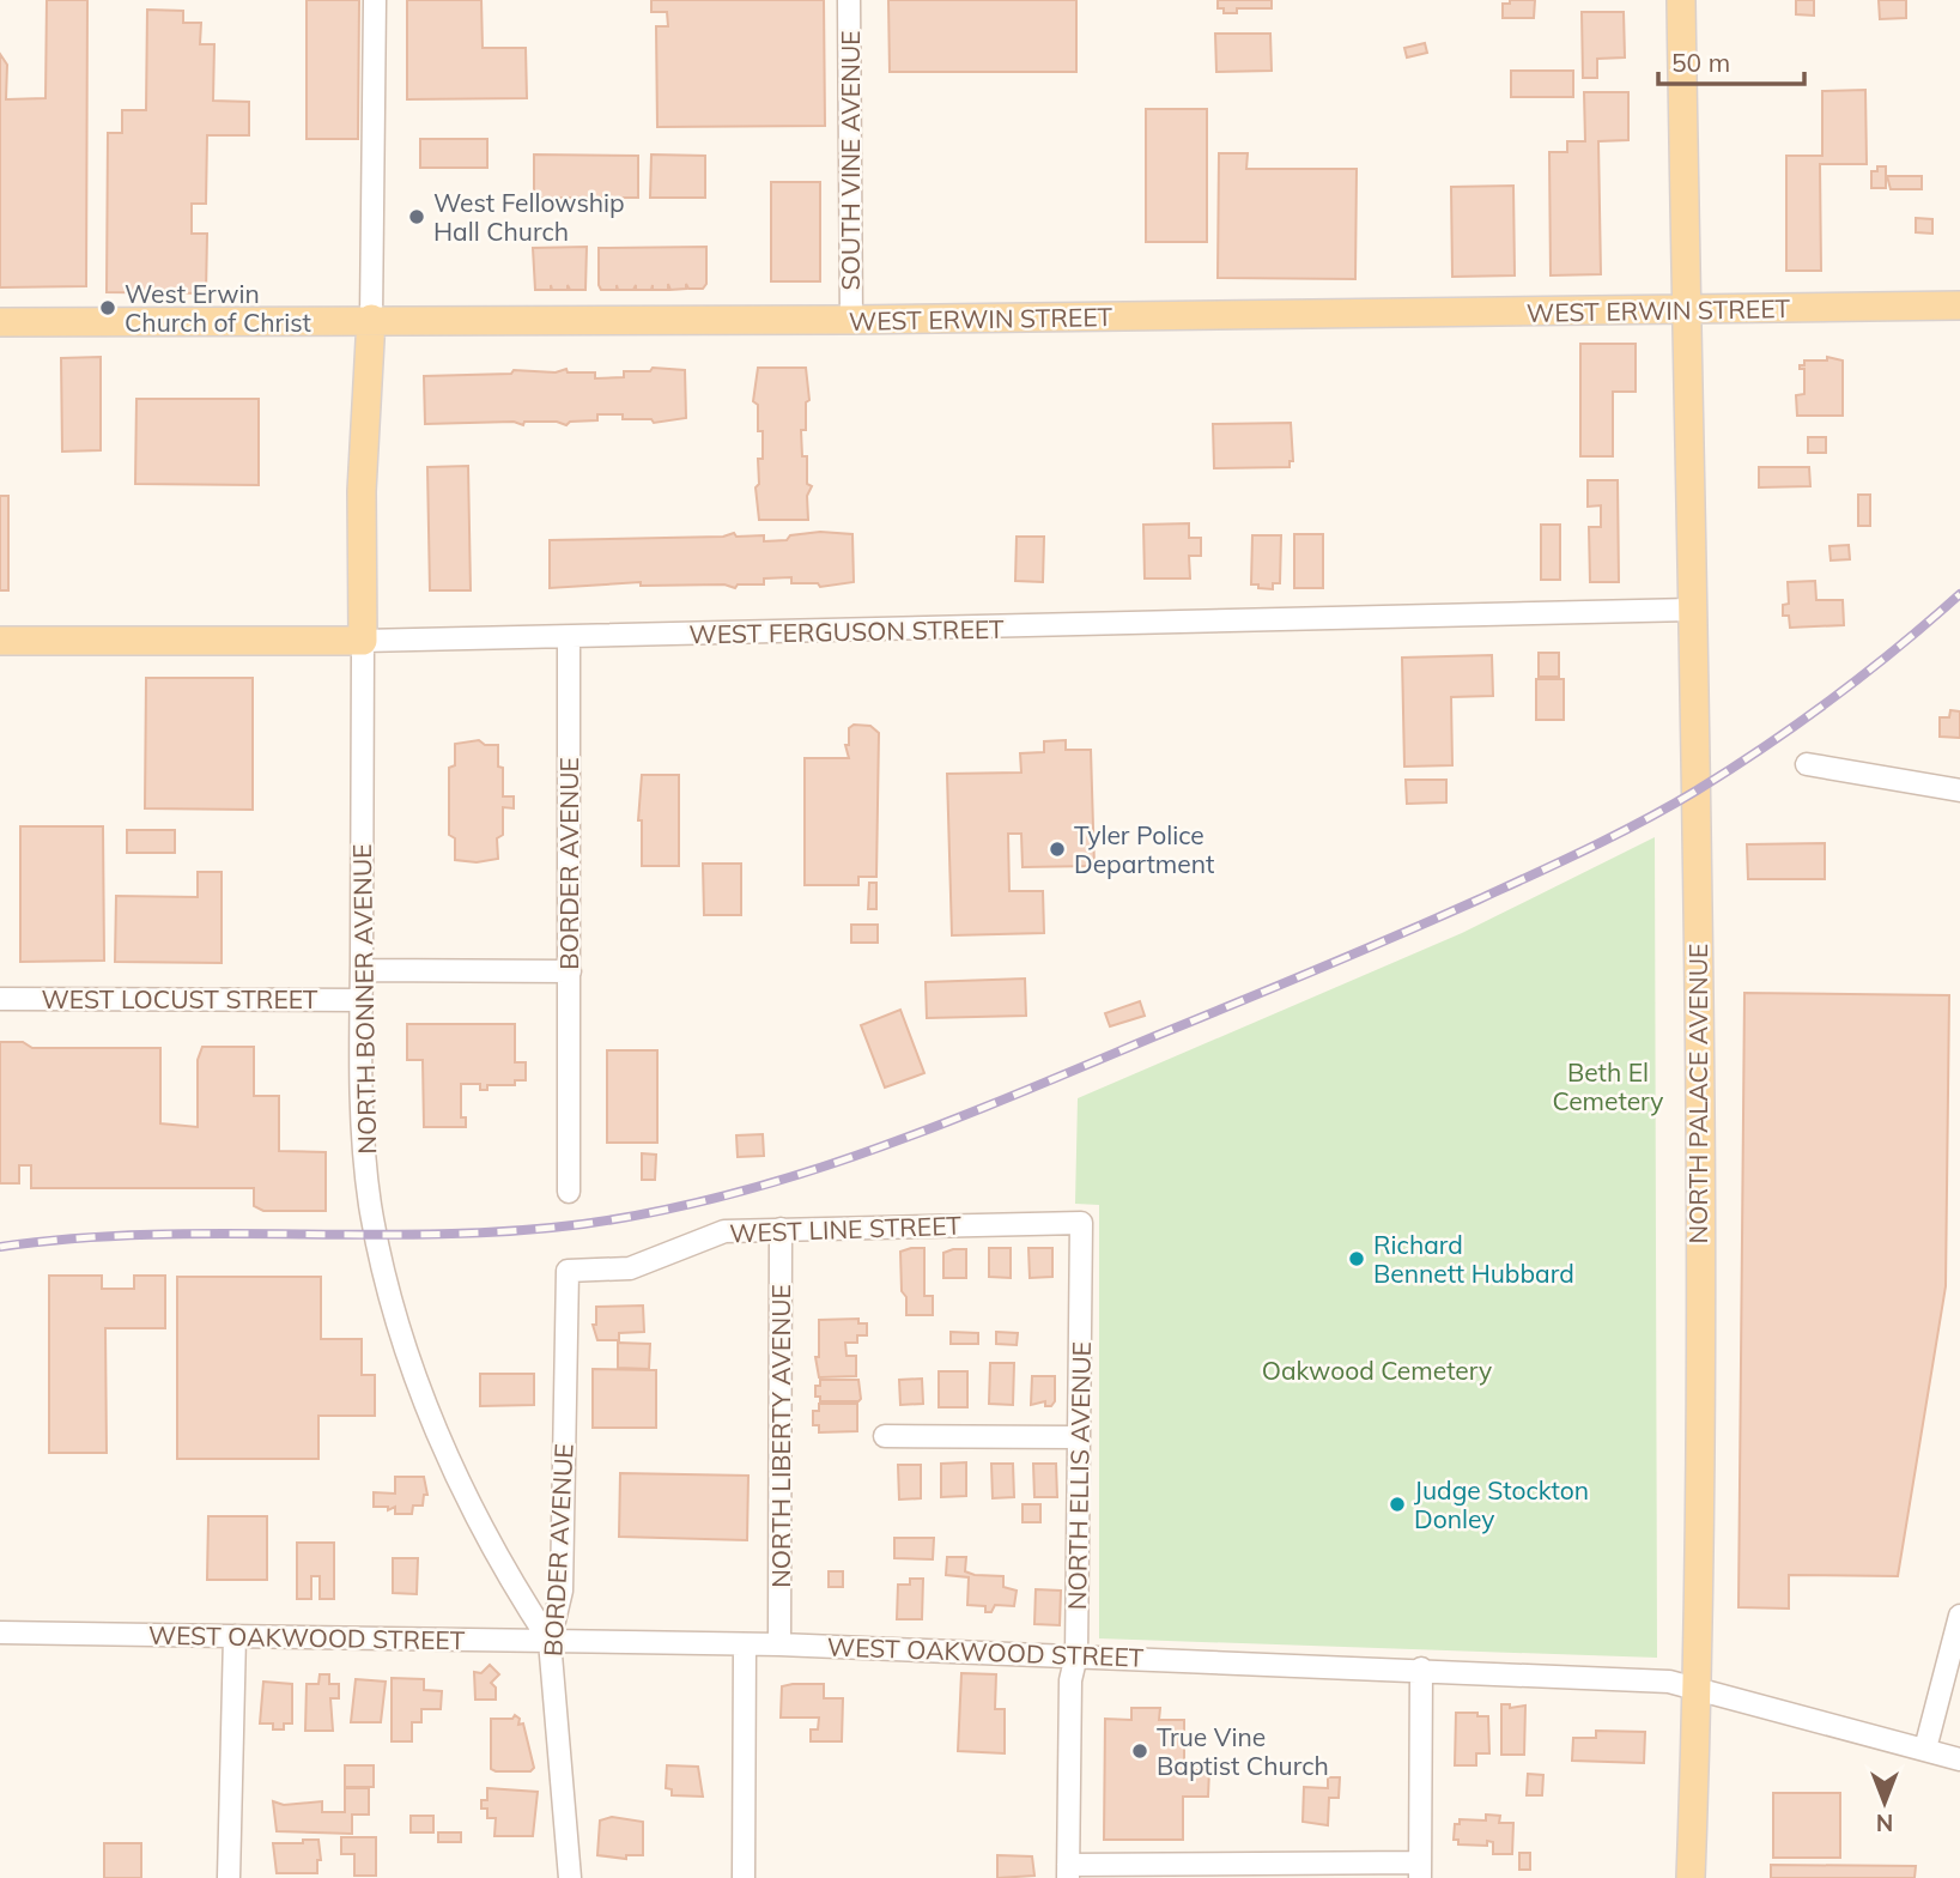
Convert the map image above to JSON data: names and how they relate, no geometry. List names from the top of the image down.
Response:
{
  "streets": {
    "main road": [
      "WEST ERWIN STREET",
      "WEST FERGUSON STREET",
      "NORTH BONNER AVENUE",
      "NORTH PALACE AVENUE"
    ],
    "street": [
      "SOUTH VINE AVENUE",
      "BORDER AVENUE",
      "WEST LOCUST STREET",
      "WEST LINE STREET",
      "NORTH LIBERTY AVENUE",
      "NORTH ELLIS AVENUE",
      "WEST OAKWOOD STREET"
    ]
  },
  "crossings": [
    ["SOUTH VINE AVENUE", "WEST ERWIN STREET"],
    ["WEST ERWIN STREET", "NORTH BONNER AVENUE"],
    ["WEST ERWIN STREET", "NORTH PALACE AVENUE"],
    ["WEST FERGUSON STREET", "BORDER AVENUE"],
    ["WEST FERGUSON STREET", "NORTH BONNER AVENUE"],
    ["WEST FERGUSON STREET", "NORTH PALACE AVENUE"],
    ["BORDER AVENUE", "NORTH BONNER AVENUE"],
    ["BORDER AVENUE", "WEST LINE STREET"],
    ["BORDER AVENUE", "WEST OAKWOOD STREET"],
    ["WEST LOCUST STREET", "NORTH BONNER AVENUE"],
    ["NORTH BONNER AVENUE", "WEST OAKWOOD STREET"],
    ["NORTH PALACE AVENUE", "WEST OAKWOOD STREET"],
    ["WEST LINE STREET", "NORTH LIBERTY AVENUE"],
    ["WEST LINE STREET", "NORTH ELLIS AVENUE"],
    ["NORTH LIBERTY AVENUE", "WEST OAKWOOD STREET"],
    ["NORTH ELLIS AVENUE", "WEST OAKWOOD STREET"]
  ],
  "parks": ["Beth El Cemetery", "Oakwood Cemetery"],
  "places": [
    "West Fellowship Hall Church",
    "West Erwin Church of Christ",
    "Tyler Police Department",
    "Richard Bennett Hubbard",
    "Judge Stockton Donley",
    "True Vine Baptist Church"
  ],
  "scale_bar": "50 m",
  "north": "bottom"
}
